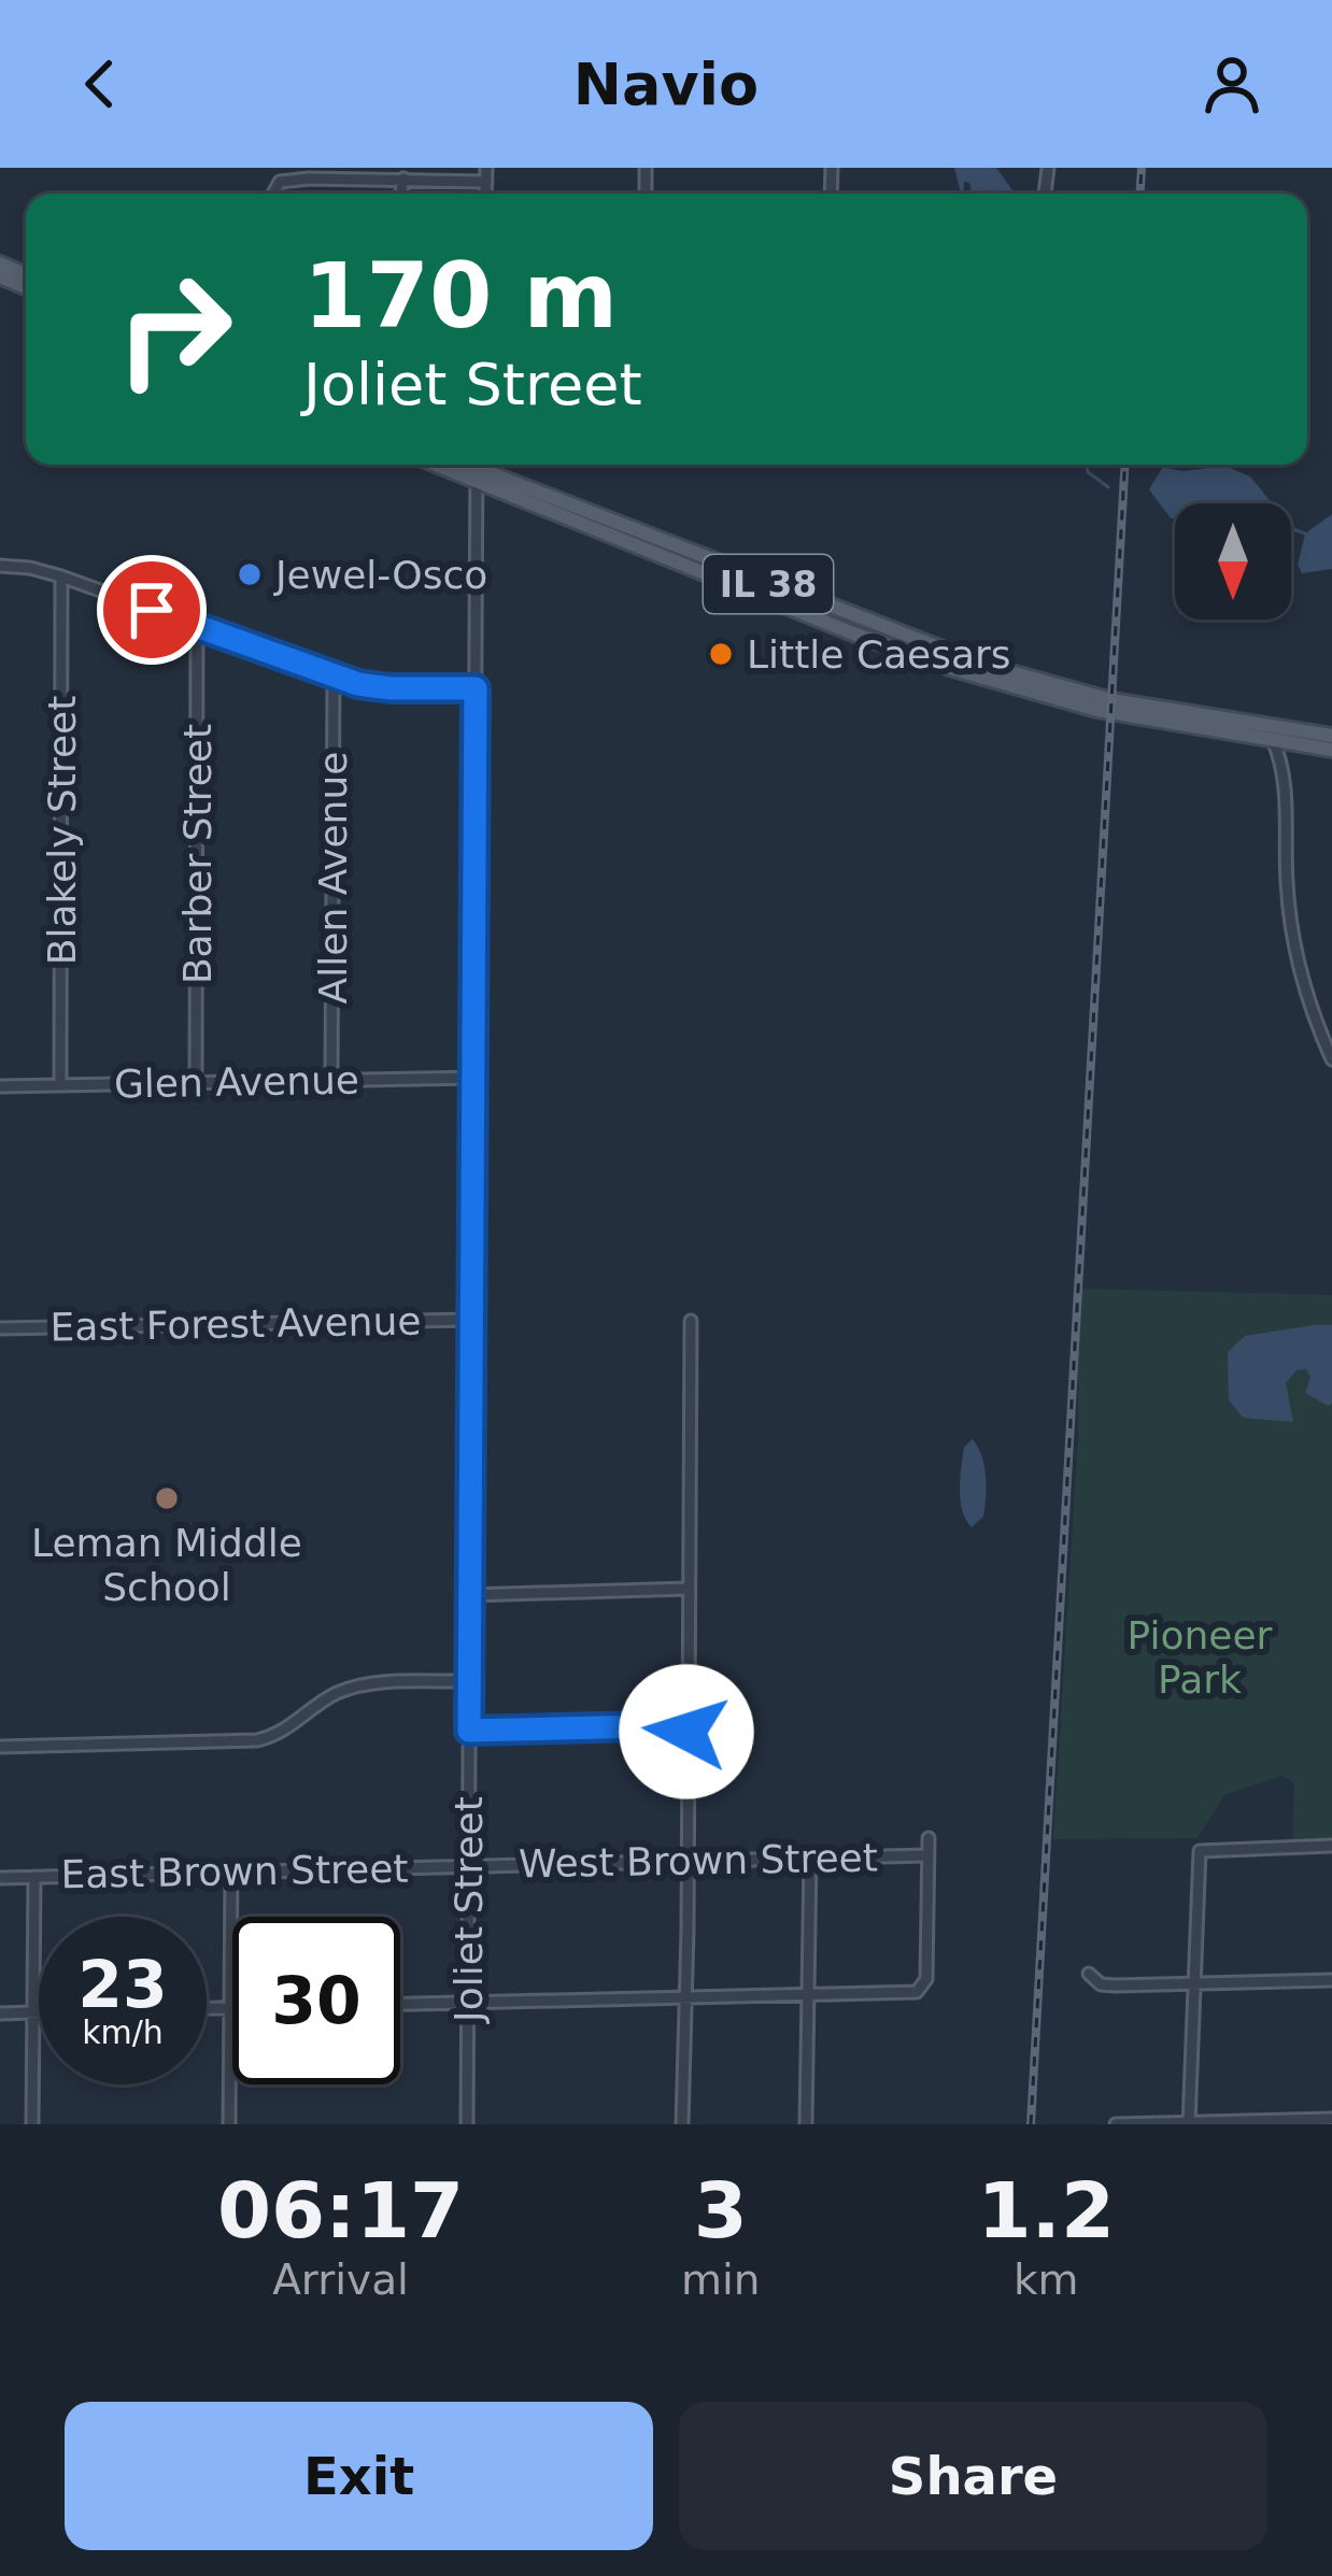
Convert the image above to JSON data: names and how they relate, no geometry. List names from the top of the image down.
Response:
{
  "streets": {
    "main road": ["IL 38"],
    "street": [
      "Blakely Street",
      "Barber Street",
      "Allen Avenue",
      "Glen Avenue",
      "East Forest Avenue",
      "West Brown Street",
      "East Brown Street",
      "Joliet Street"
    ]
  },
  "crossings": [
    ["IL 38", "Joliet Street"],
    ["Blakely Street", "Glen Avenue"],
    ["Barber Street", "Glen Avenue"],
    ["Allen Avenue", "Glen Avenue"],
    ["Glen Avenue", "Joliet Street"],
    ["East Forest Avenue", "Joliet Street"],
    ["West Brown Street", "East Brown Street"],
    ["West Brown Street", "Joliet Street"],
    ["East Brown Street", "Joliet Street"]
  ],
  "parks": ["Pioneer Park"],
  "places": ["Jewel-Osco", "Little Caesars", "Leman Middle School"],
  "north": "bottom",
  "page": {
    "header": "Navio",
    "turn": ["170 m", "Joliet Street"],
    "speed": "23 km/h",
    "limit": "30",
    "eta": [
      "06:17",
      "Arrival",
      "3",
      "min",
      "1.2",
      "km"
    ],
    "buttons": ["Exit", "Share"]
  }
}
